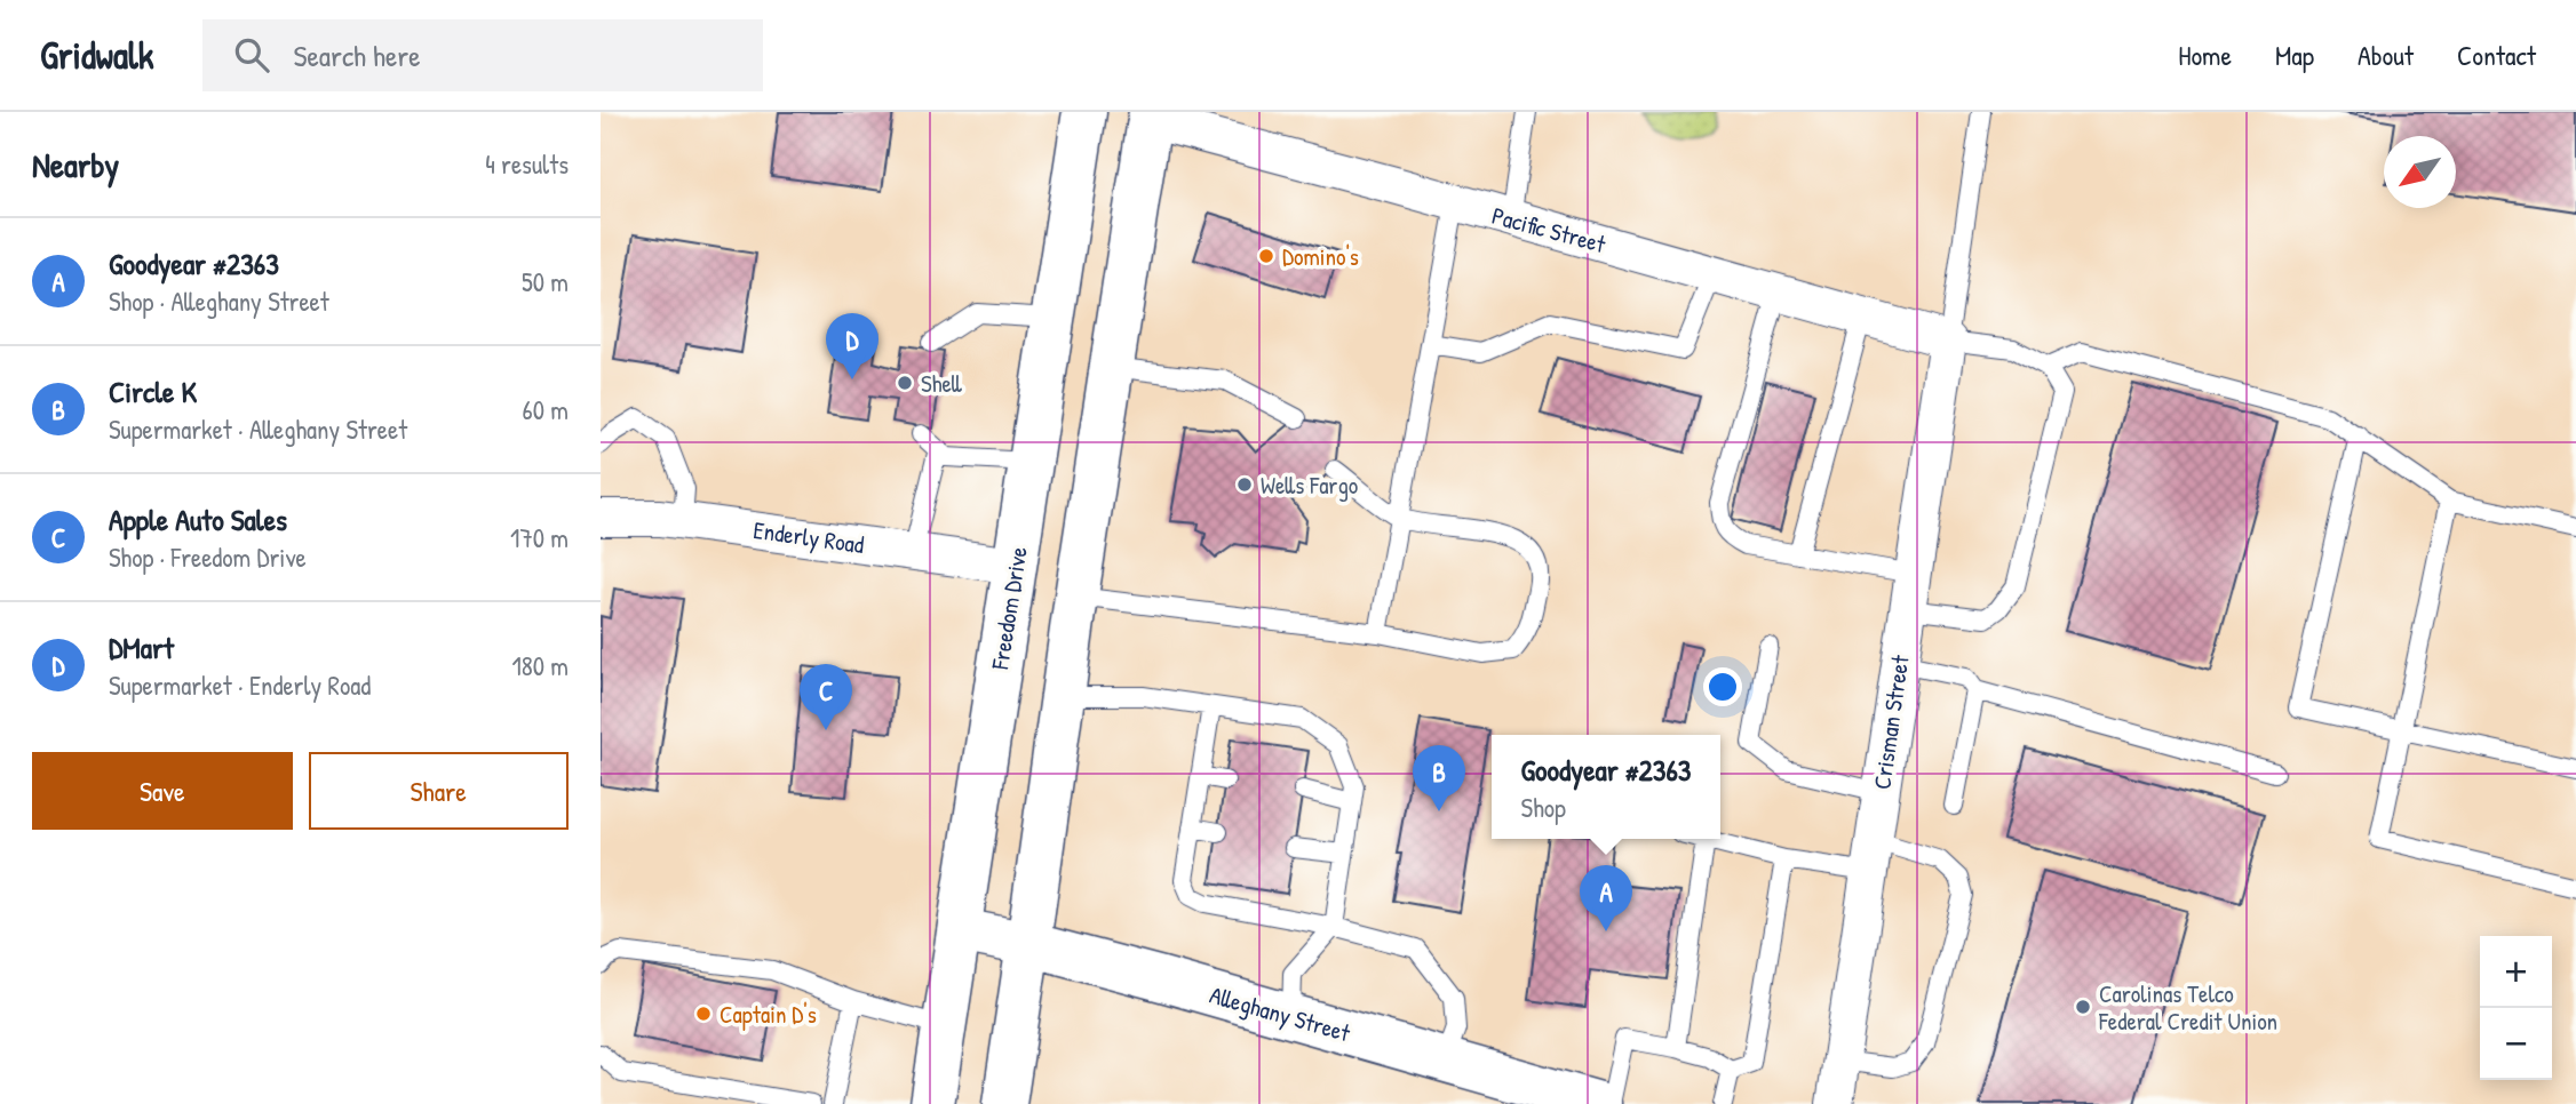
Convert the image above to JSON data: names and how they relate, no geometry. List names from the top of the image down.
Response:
{
  "streets": {
    "main road": ["Freedom Drive", "Alleghany Street"],
    "street": ["Pacific Street", "Enderly Road", "Crisman Street"]
  },
  "crossings": [
    ["Pacific Street", "Crisman Street"],
    ["Enderly Road", "Freedom Drive"],
    ["Freedom Drive", "Alleghany Street"]
  ],
  "places": [
    "Domino's",
    "Shell",
    "Wells Fargo",
    "Carolinas Telco Federal Credit Union",
    "Captain D's"
  ],
  "north": "bottom left",
  "page": {
    "header": "Gridwalk",
    "search": "Search here",
    "nav": [
      "Home",
      "Map",
      "About",
      "Contact"
    ],
    "heading": ["Nearby", "4 results"],
    "list": [
      {
        "mark": "A",
        "name": "Goodyear #2363",
        "note": "Shop · Alleghany Street",
        "value": "50 m"
      },
      {
        "mark": "B",
        "name": "Circle K",
        "note": "Supermarket · Alleghany Street",
        "value": "60 m"
      },
      {
        "mark": "C",
        "name": "Apple Auto Sales",
        "note": "Shop · Freedom Drive",
        "value": "170 m"
      },
      {
        "mark": "D",
        "name": "DMart",
        "note": "Supermarket · Enderly Road",
        "value": "180 m"
      }
    ],
    "pins": [
      "D",
      "C",
      "B",
      "A"
    ],
    "buttons": ["Save", "Share"],
    "popup": ["Goodyear #2363", "Shop"],
    "map_buttons": ["+", "−"]
  }
}
